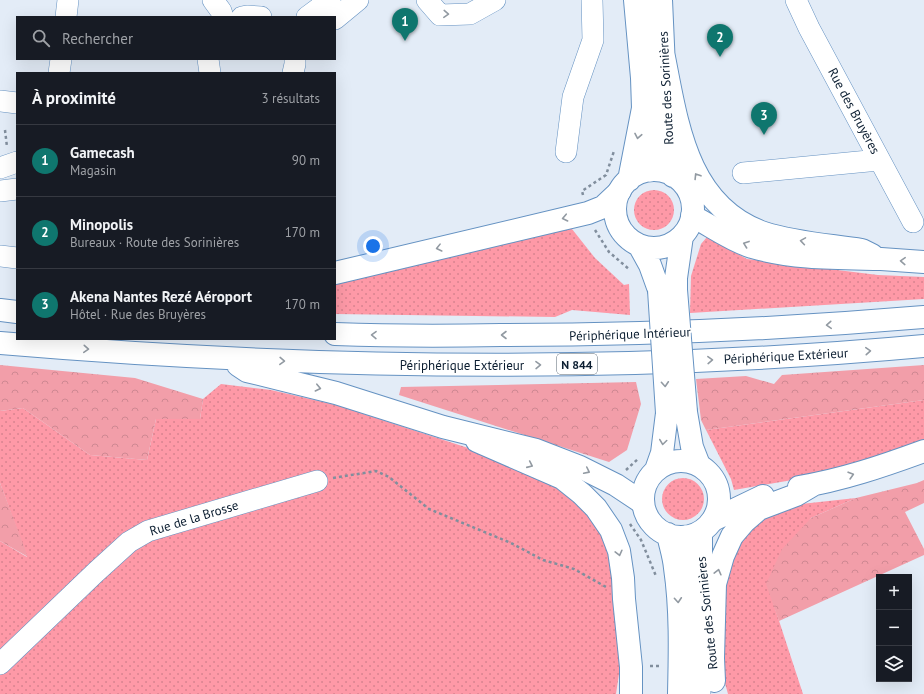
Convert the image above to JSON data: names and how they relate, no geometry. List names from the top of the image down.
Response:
{
  "streets": {
    "main road": [
      "Route des Sorinières",
      "Périphérique Intérieur",
      "Périphérique Extérieur",
      "N 844"
    ],
    "street": ["Rue des Bruyères", "Rue de la Brosse"]
  },
  "page": {
    "pins": ["1", "2", "3"],
    "search": "Rechercher",
    "heading": ["À proximité", "3 résultats"],
    "list": [
      {
        "mark": "1",
        "name": "Gamecash",
        "note": "Magasin",
        "value": "90 m"
      },
      {
        "mark": "2",
        "name": "Minopolis",
        "note": "Bureaux · Route des Sorinières",
        "value": "170 m"
      },
      {
        "mark": "3",
        "name": "Akena Nantes Rezé Aéroport",
        "note": "Hôtel · Rue des Bruyères",
        "value": "170 m"
      }
    ],
    "map_buttons": ["+", "−"]
  }
}
